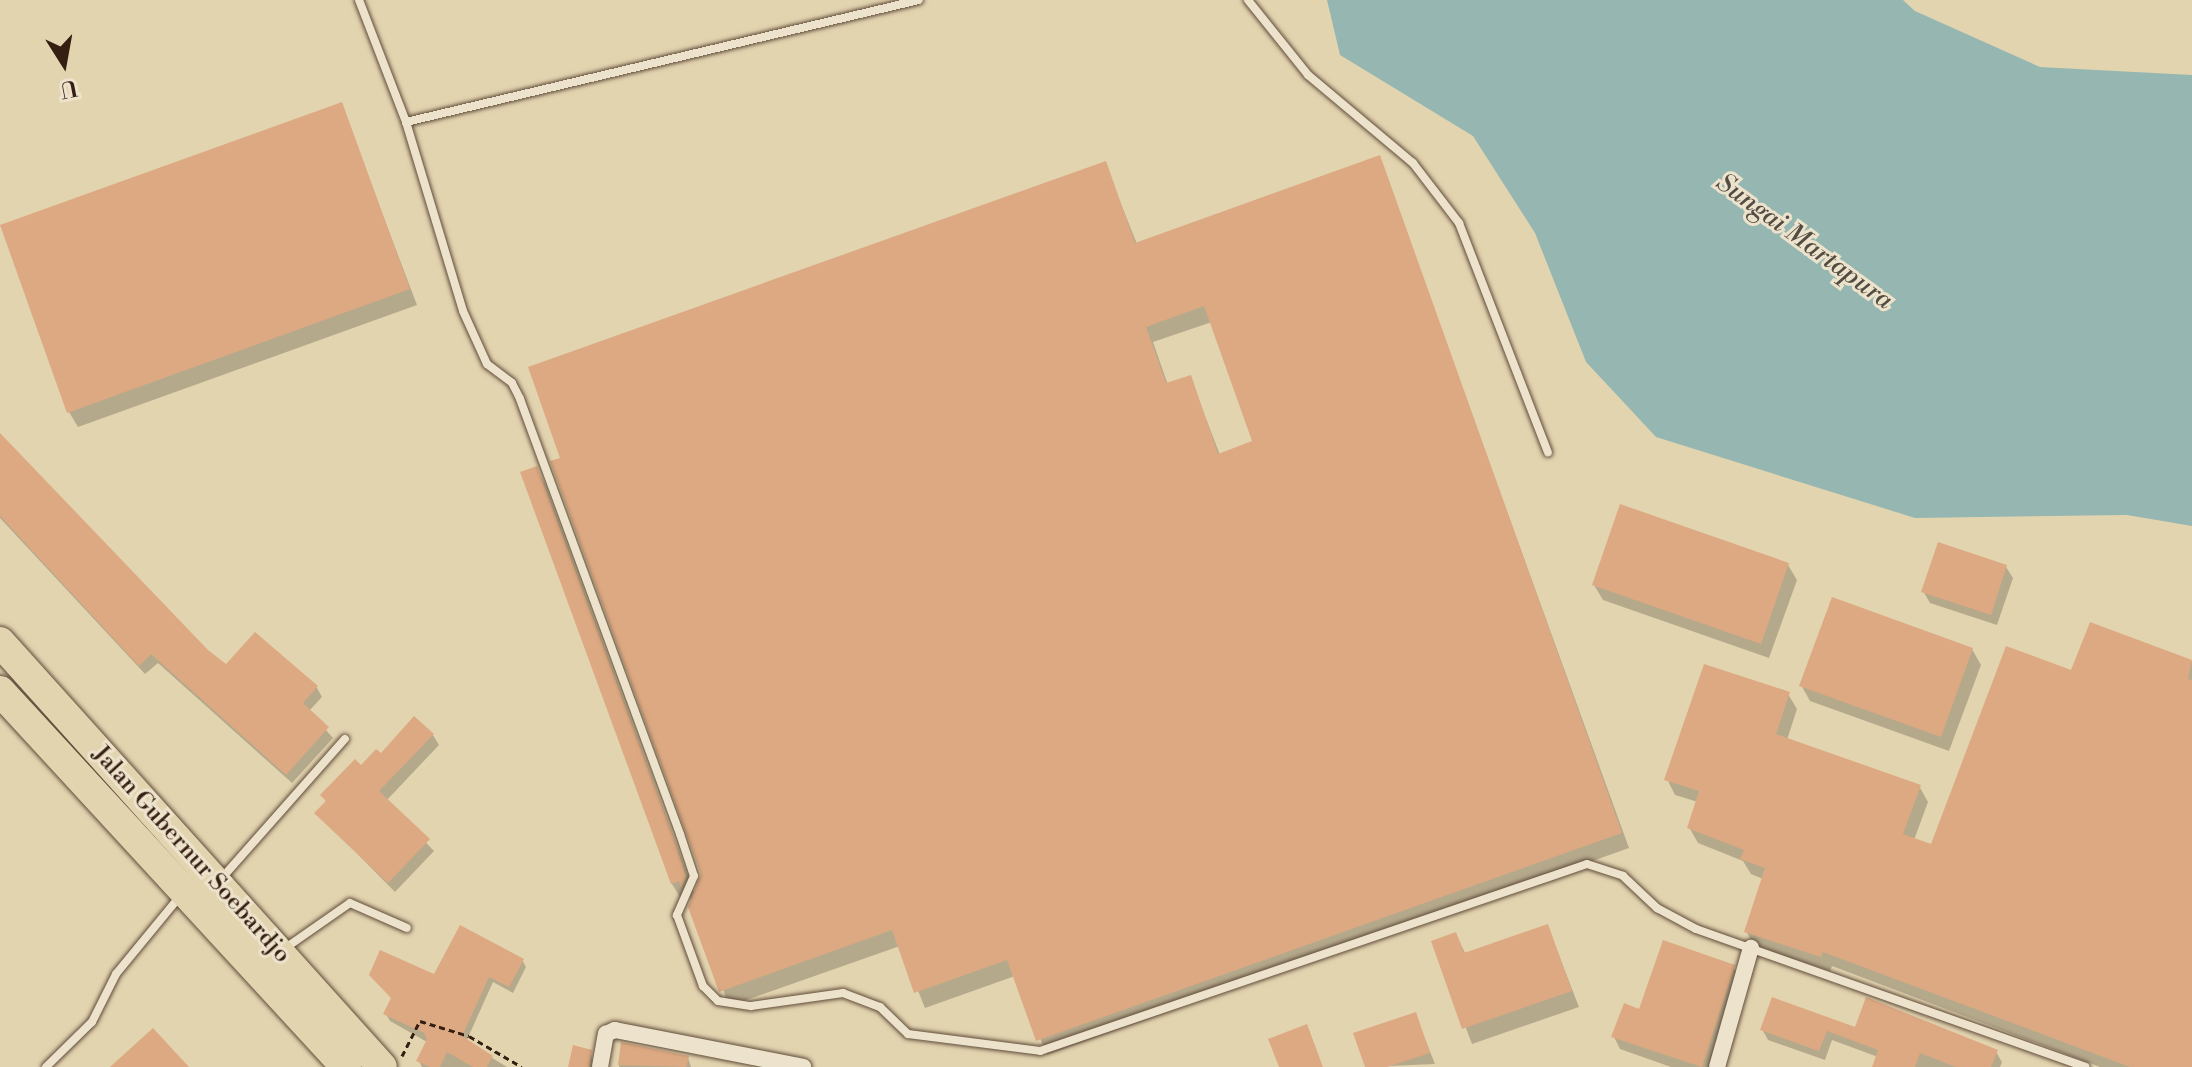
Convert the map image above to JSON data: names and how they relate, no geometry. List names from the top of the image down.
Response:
{
  "streets": {
    "highway": ["Jalan Gubernur Soebardjo"]
  },
  "water": ["Sungai Martapura"],
  "north": "bottom"
}
